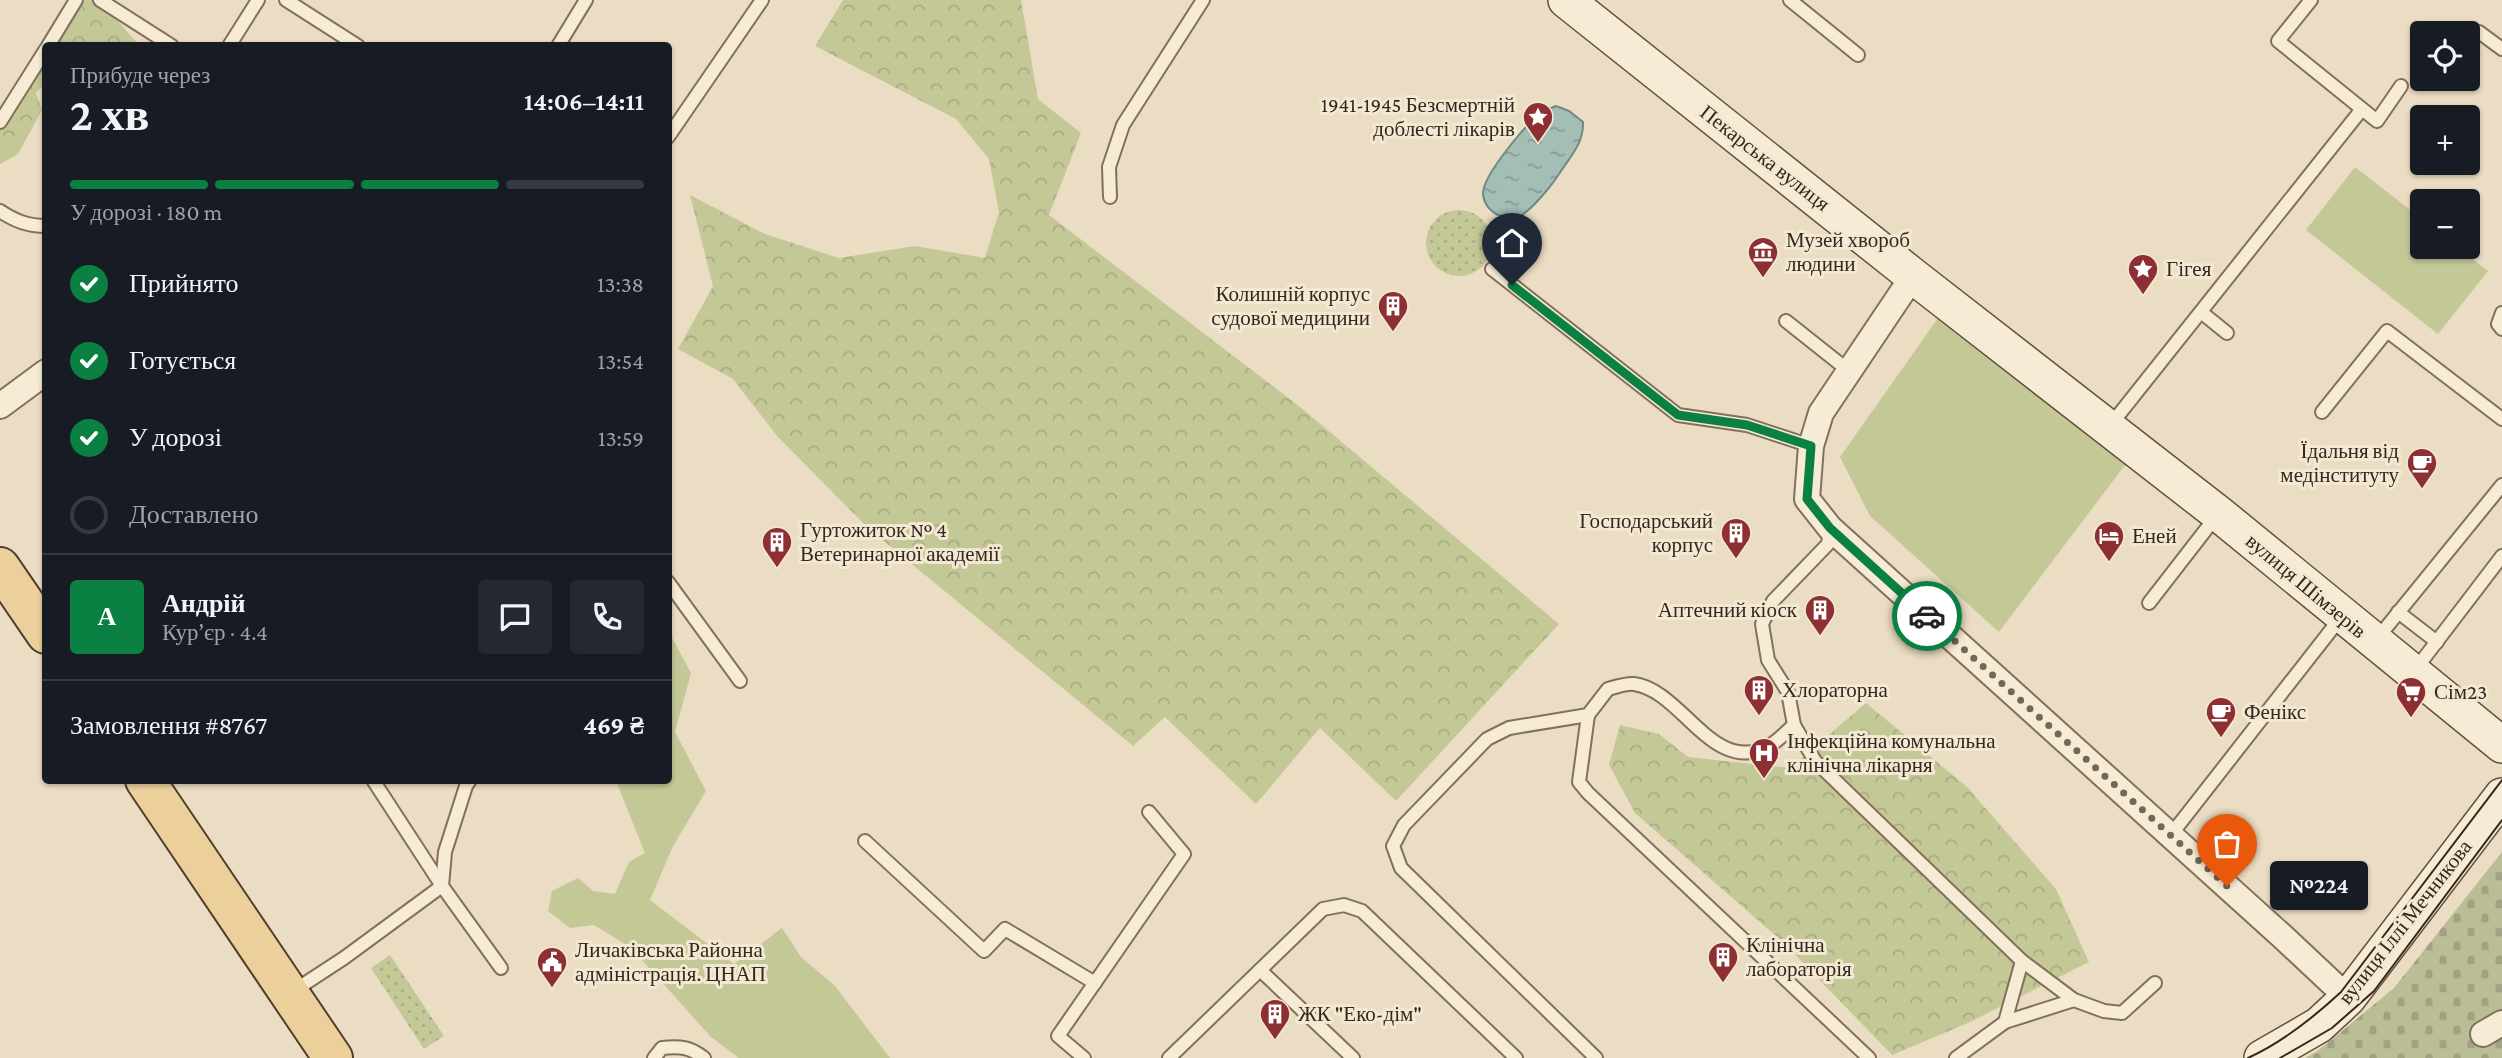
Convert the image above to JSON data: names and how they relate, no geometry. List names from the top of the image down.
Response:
{
  "streets": {
    "street": ["Пекарська вулиця", "вулиця Шімзерів", "вулиця Іллі Мечникова"]
  },
  "crossings": [
    ["Пекарська вулиця", "вулиця Шімзерів"]
  ],
  "places": {
    "place": ["1941-1945 Безсмертній доблесті лікарів", "Гігея"],
    "museum": ["Музей хвороб людини"],
    "building": [
      "Колишній корпус судової медицини",
      "Господарський корпус",
      "Гуртожиток № 4 Ветеринарної академії",
      "Аптечний кіоск",
      "Хлораторна",
      "Клінічна лабораторія",
      "ЖК \"Еко-дім\""
    ],
    "cafe": ["Їдальня від медінституту", "Фенікс"],
    "hotel": ["Еней"],
    "supermarket": ["Сім23"],
    "hospital": ["Інфекційна комунальна клінічна лікарня"],
    "other": ["№224"],
    "public building": ["Личаківська Районна адміністрація. ЦНАП"]
  },
  "page": {
    "map_buttons": ["+", "−"],
    "heading": ["2 хв", "Прибуде через", "14:06–14:11"],
    "panel": [
      "Андрій",
      "Кур’єр · 4.4",
      "Замовлення #8767",
      "469 ₴"
    ],
    "bar": "У дорозі · 180 m",
    "list": [
      ["Прийнято", "13:38"],
      ["Готується", "13:54"],
      ["У дорозі", "13:59"],
      "Доставлено"
    ],
    "round": "А",
    "bubble": "№224"
  }
}
